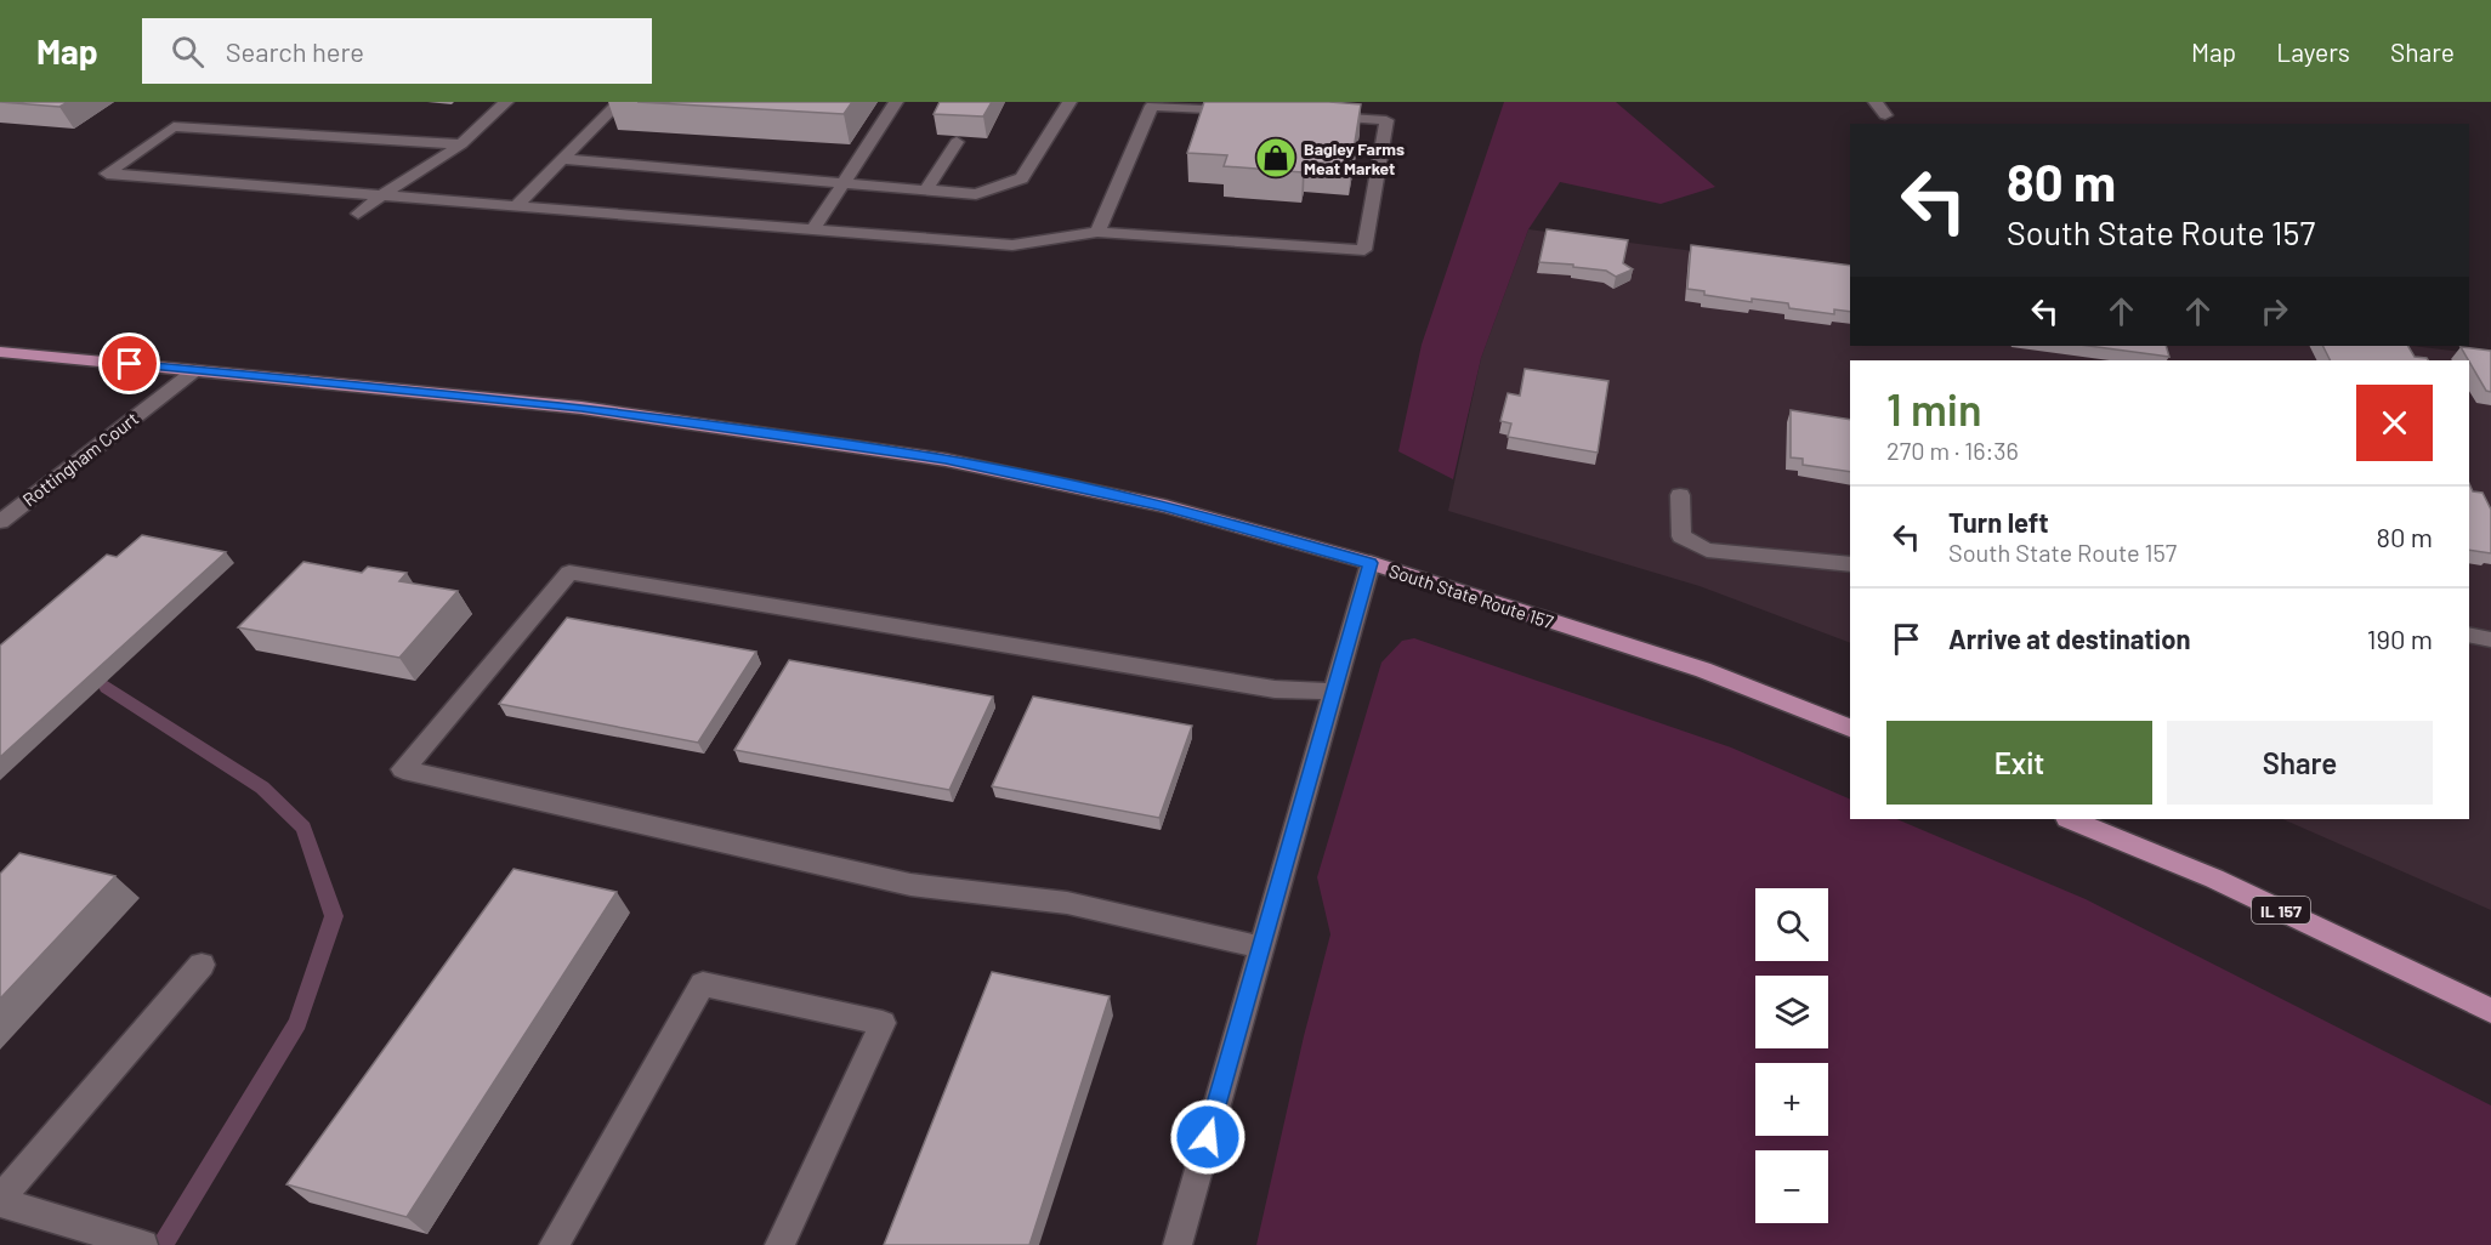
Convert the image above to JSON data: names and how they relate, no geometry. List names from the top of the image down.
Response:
{
  "streets": {
    "main road": ["South State Route 157", "IL 157"],
    "street": ["Rottingham Court"]
  },
  "crossings": [
    ["Rottingham Court", "South State Route 157"]
  ],
  "places": {
    "shop": ["Bagley Farms Meat Market"]
  },
  "page": {
    "header": "Map",
    "search": "Search here",
    "nav": ["Map", "Layers", "Share"],
    "turn": ["80 m", "South State Route 157"],
    "heading": ["1 min", "270 m · 16:36"],
    "list": [
      {
        "name": "Turn left",
        "note": "South State Route 157",
        "value": "80 m"
      },
      {
        "name": "Arrive at destination",
        "value": "190 m"
      }
    ],
    "buttons": ["Exit", "Share"],
    "map_buttons": ["+", "−"]
  }
}
